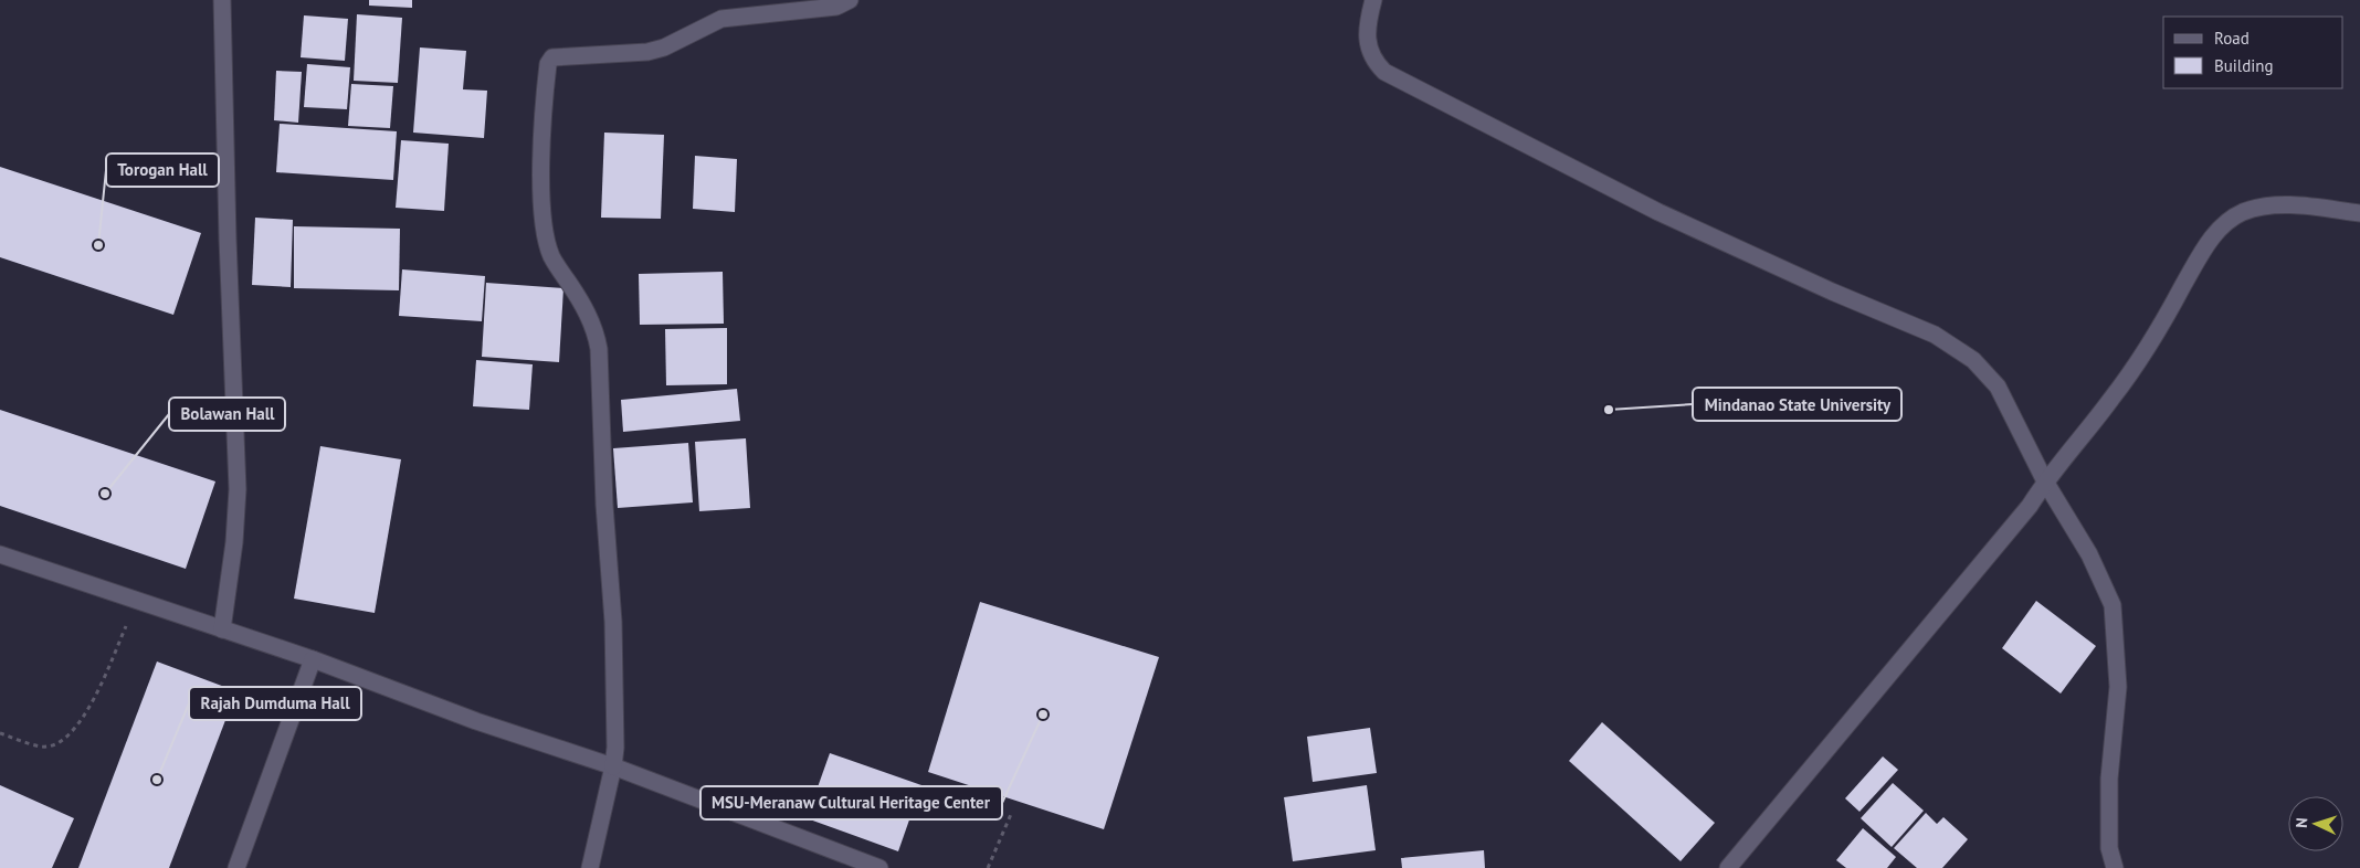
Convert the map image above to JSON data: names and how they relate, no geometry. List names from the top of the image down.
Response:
{
  "places": [
    "Torogan Hall",
    "Mindanao State University",
    "Bolawan Hall",
    "MSU-Meranaw Cultural Heritage Center",
    "Rajah Dumduma Hall"
  ],
  "legend": ["Road", "Building"],
  "north": "left"
}
